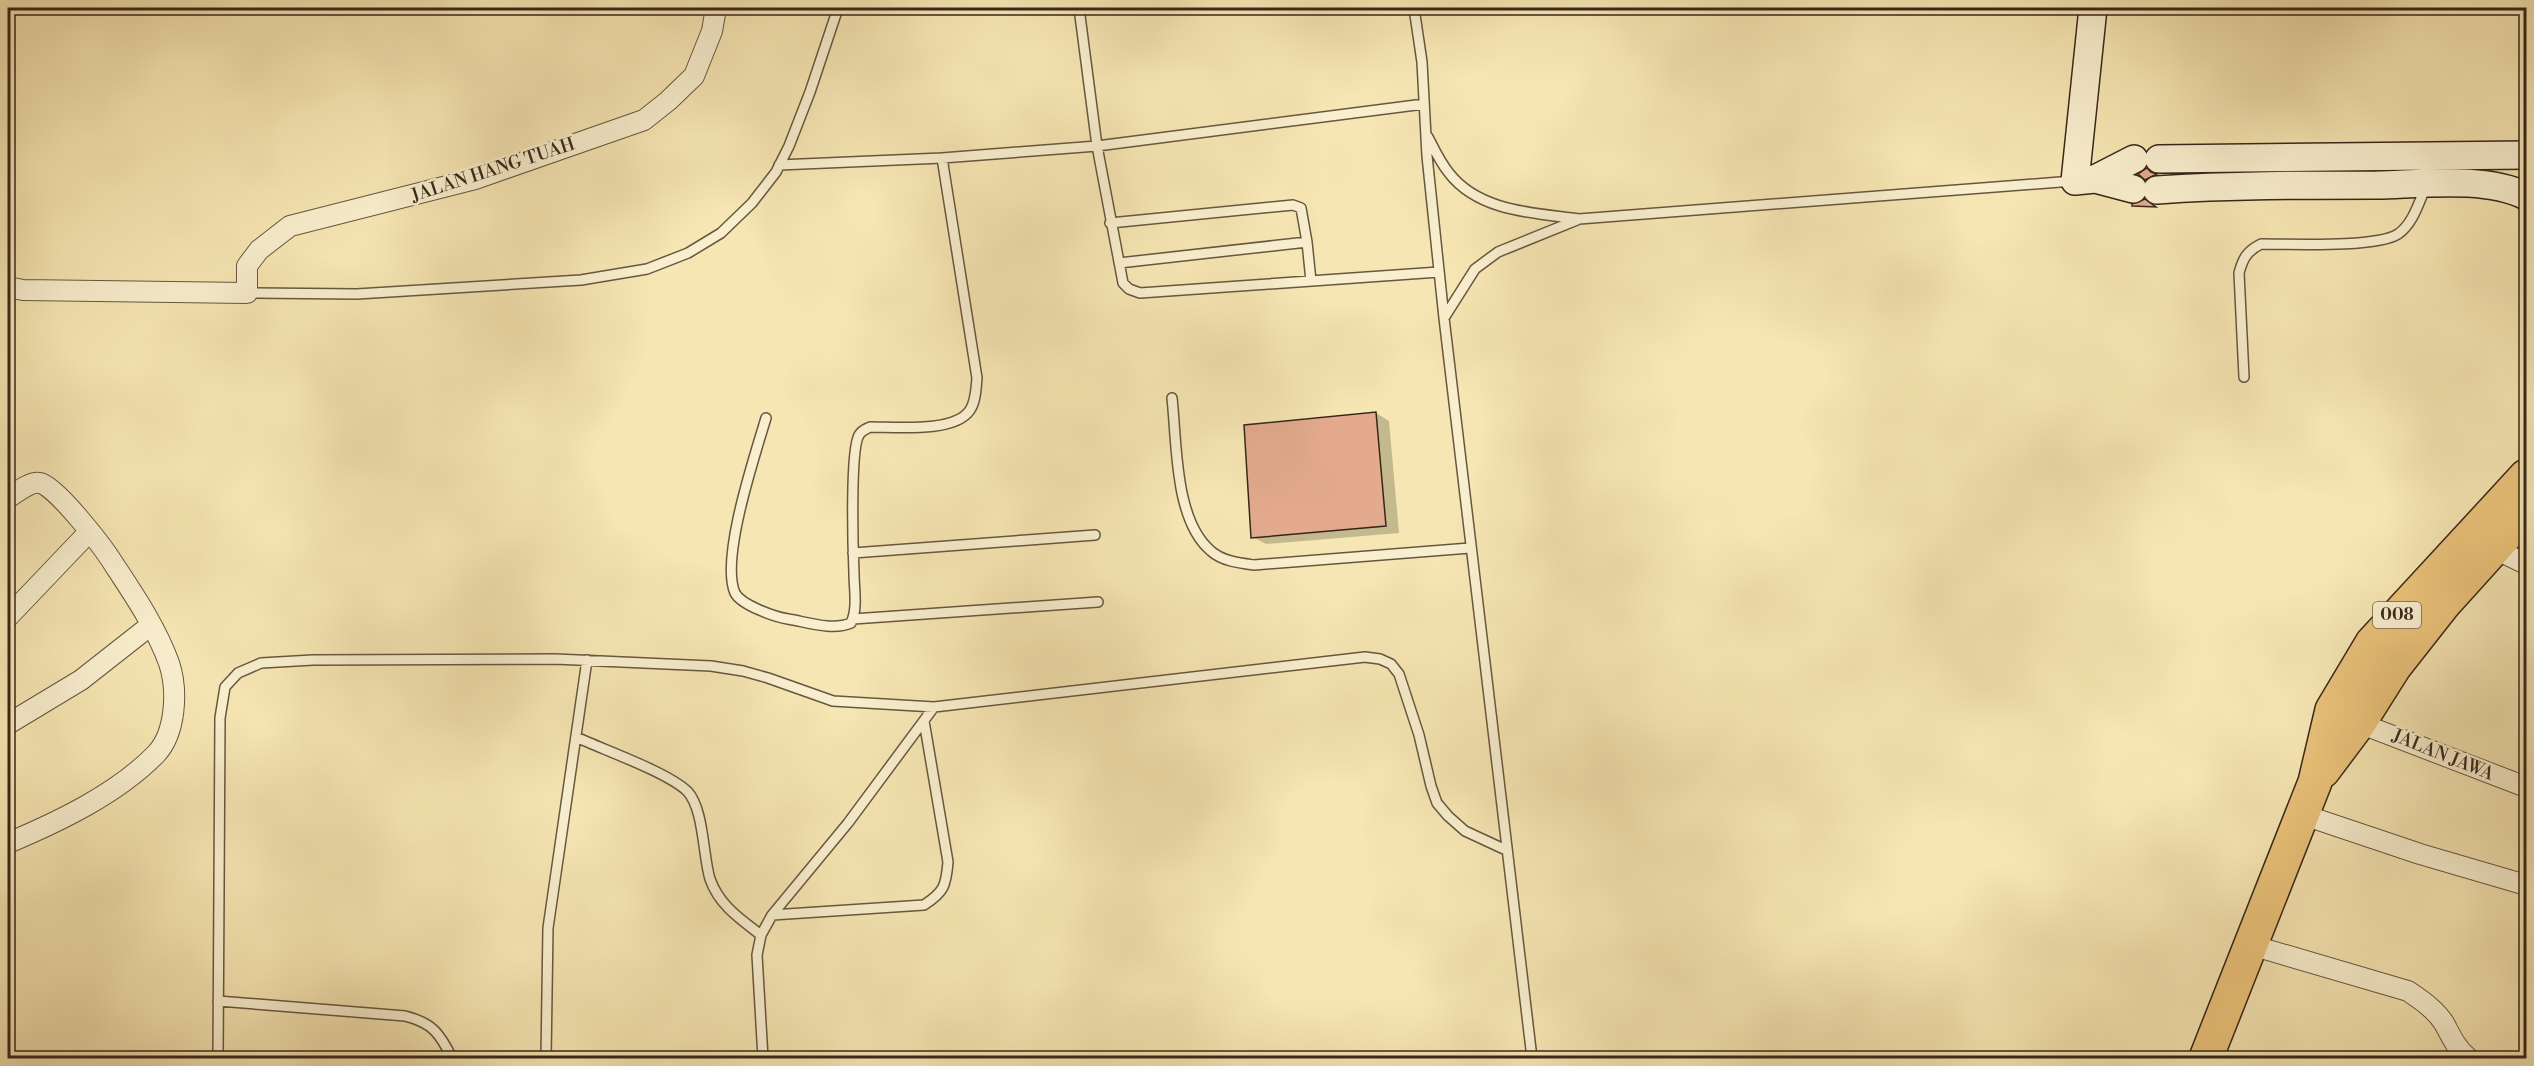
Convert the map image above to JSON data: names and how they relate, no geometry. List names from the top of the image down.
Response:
{
  "streets": {
    "highway": ["008"],
    "street": ["JALAN HANG TUAH", "JALAN JAWA"]
  },
  "crossings": [
    ["008", "JALAN JAWA"]
  ]
}
